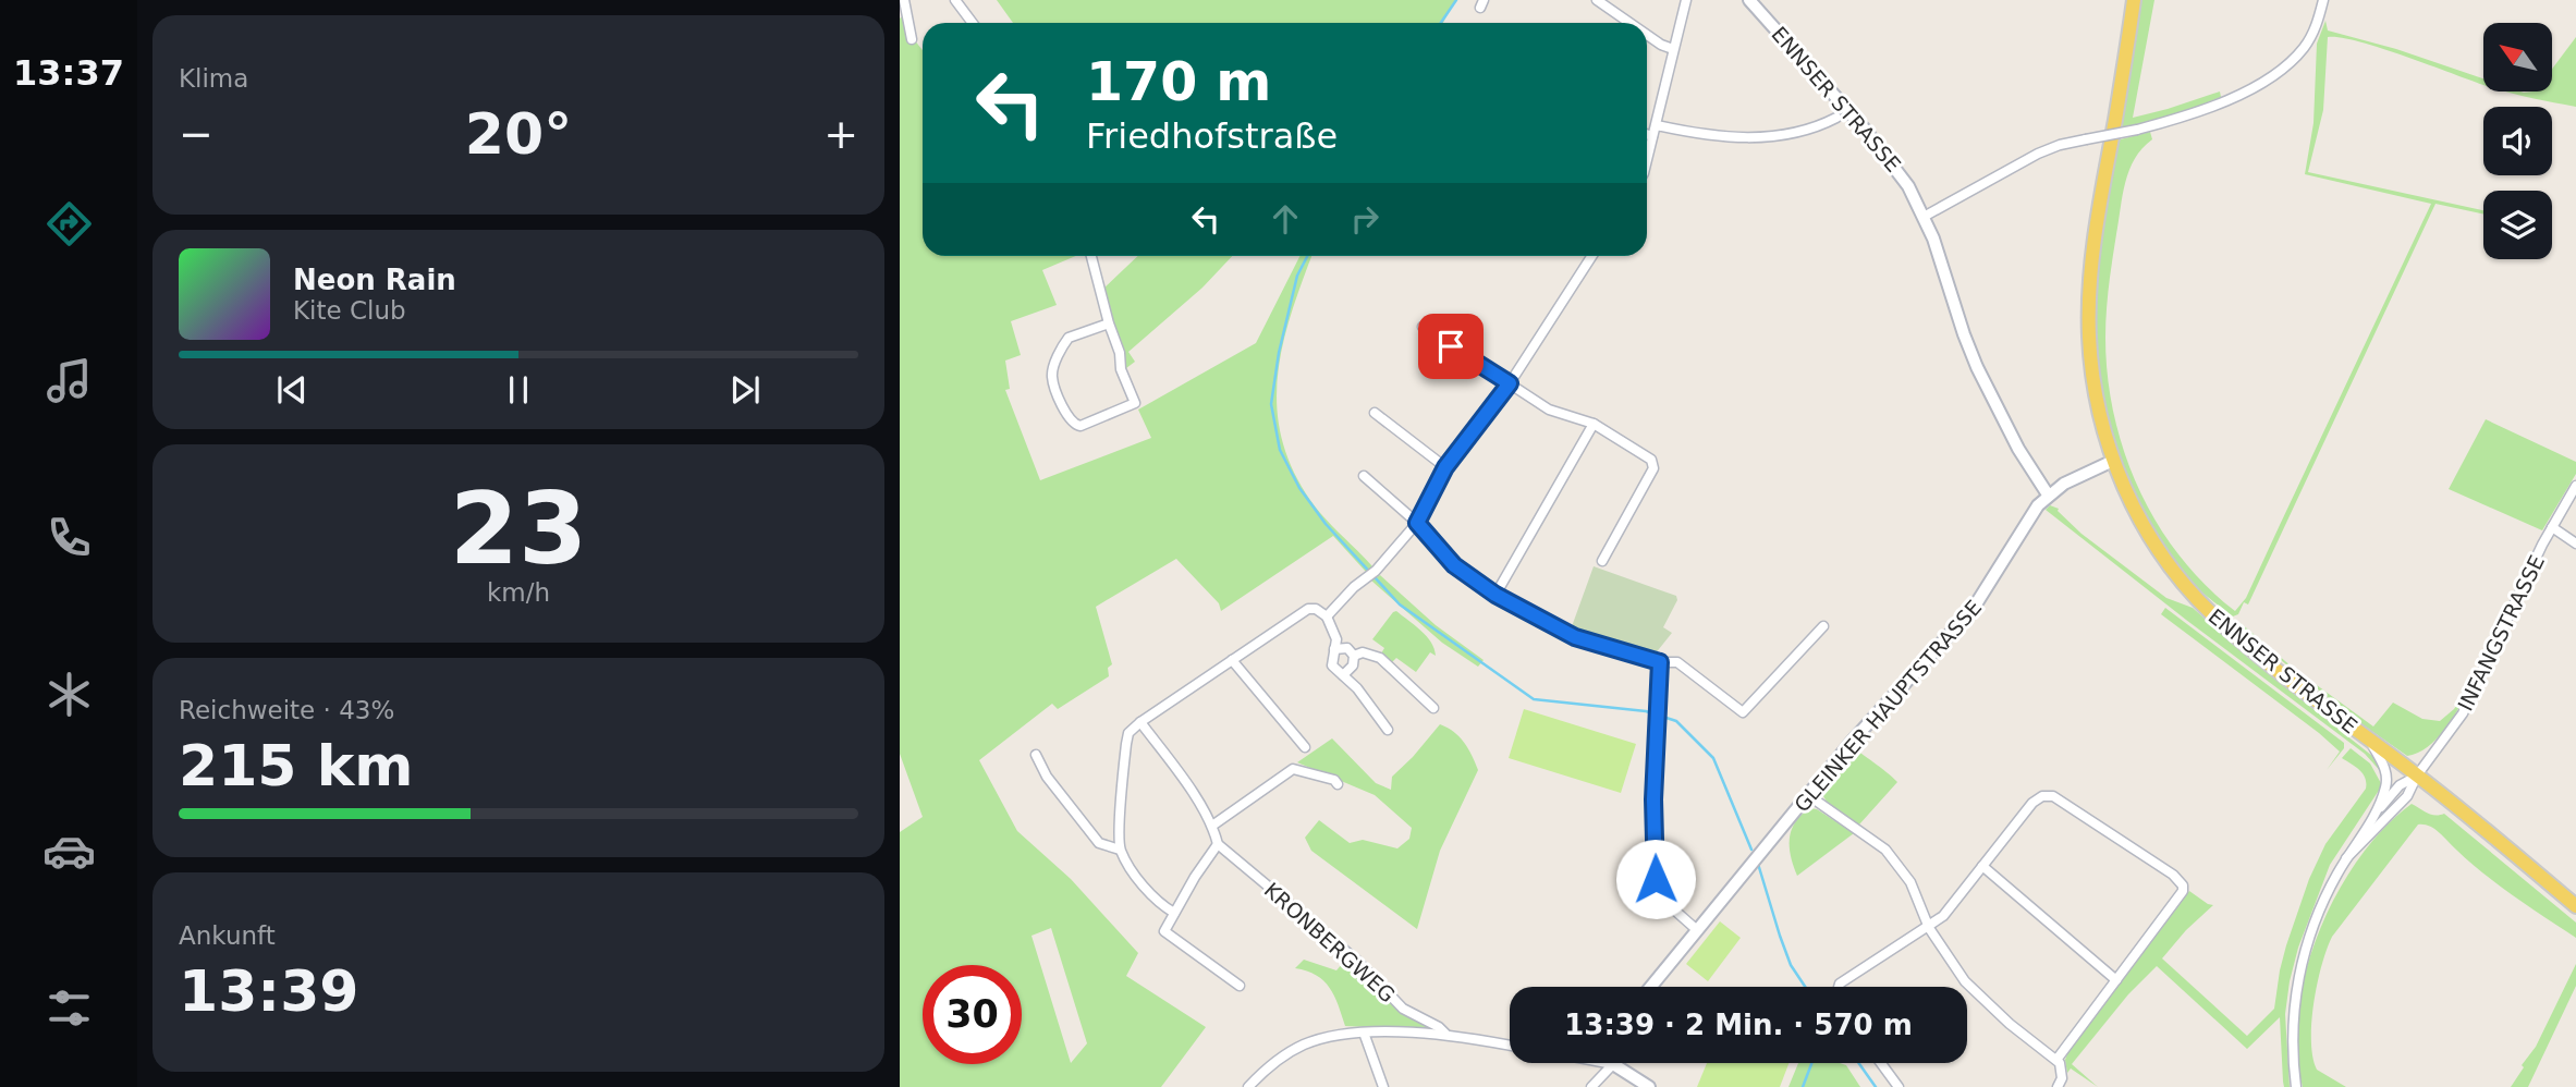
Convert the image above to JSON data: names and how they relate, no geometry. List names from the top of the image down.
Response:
{
  "streets": {
    "main road": ["ENNSER STRASSE"],
    "street": ["INFANGSTRASSE", "GLEINKER HAUPTSTRASSE", "KRONBERGWEG"]
  },
  "crossings": [
    ["ENNSER STRASSE", "INFANGSTRASSE"],
    ["ENNSER STRASSE", "GLEINKER HAUPTSTRASSE"]
  ],
  "north": "top left",
  "page": {
    "tabs": "13:37",
    "tile": [
      "Klima",
      ["23", "km/h"],
      ["Reichweite · 43%", "215 km"],
      ["Ankunft", "13:39"]
    ],
    "turn": ["170 m", "Friedhofstraße"],
    "heat": ["−", "20°", "+"],
    "song": ["Neon Rain", "Kite Club"],
    "limit": "30",
    "trip": "13:39 · 2 Min. · 570 m"
  }
}
